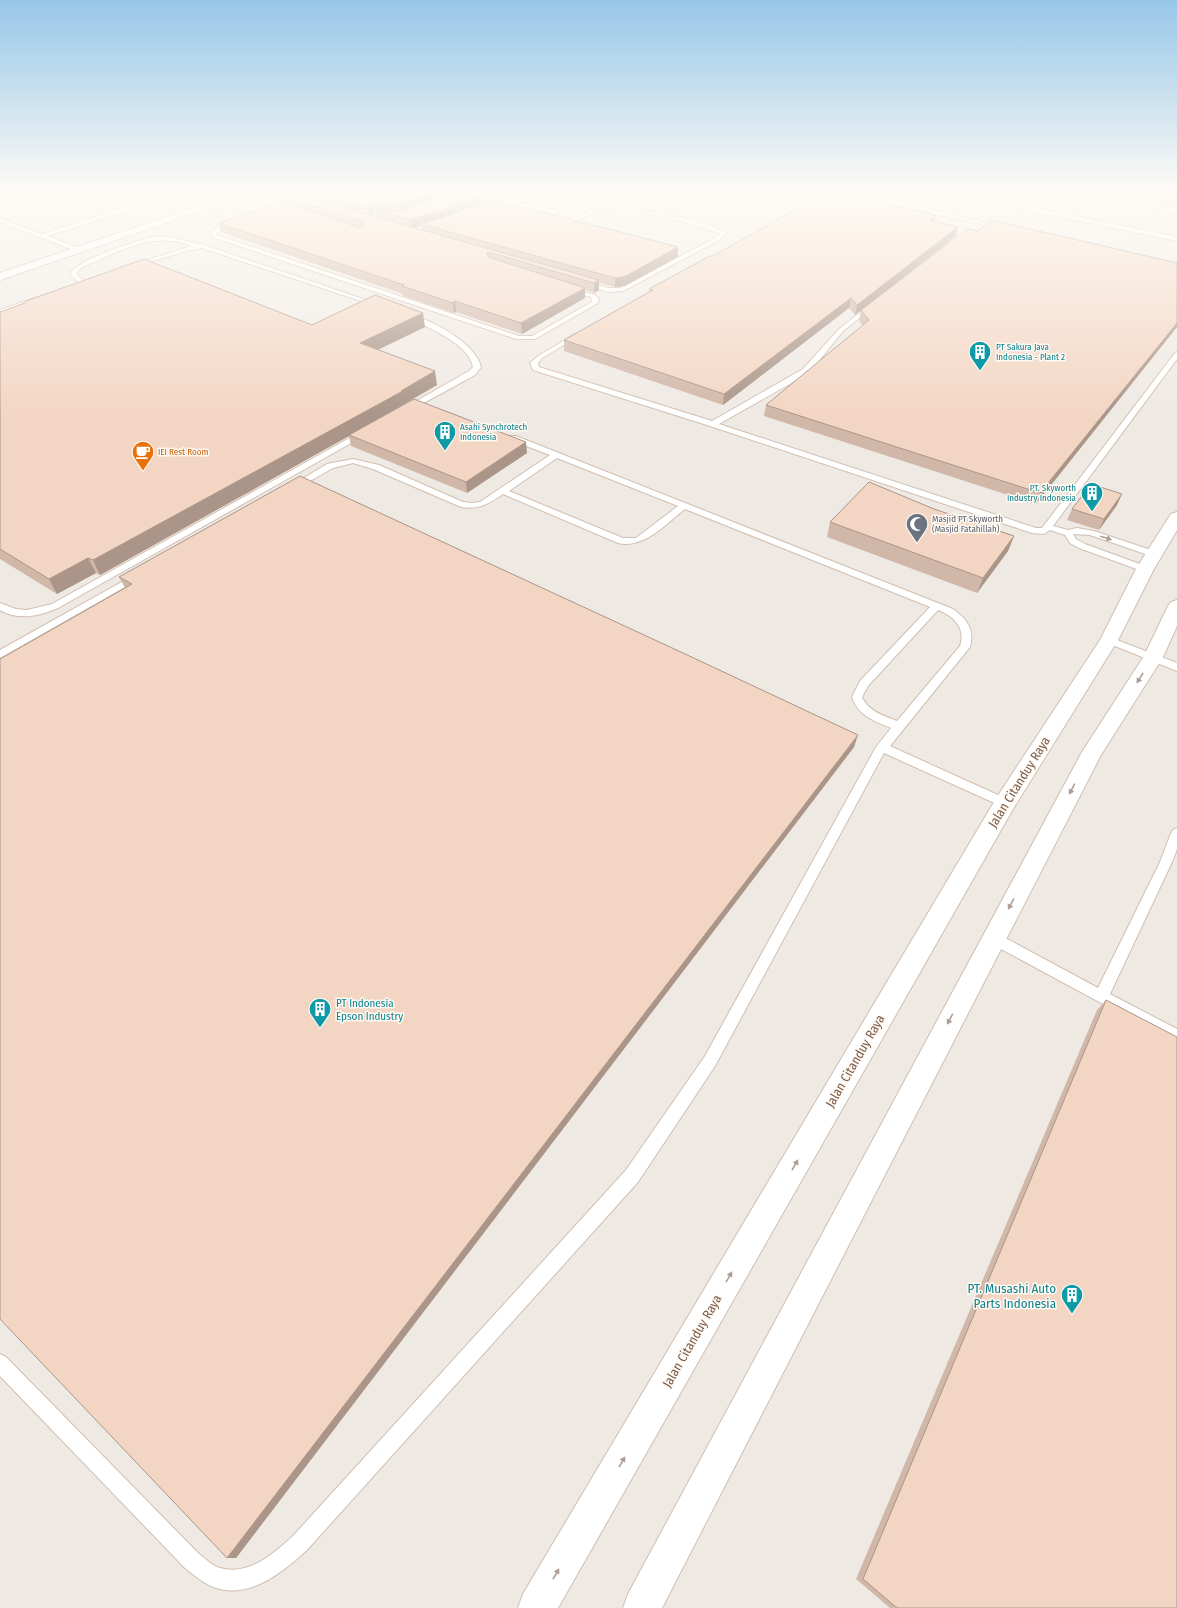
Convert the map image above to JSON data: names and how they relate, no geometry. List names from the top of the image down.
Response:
{
  "streets": {
    "street": ["Jalan Citanduy Raya"]
  },
  "places": {
    "building": [
      "PT Sakura Java Indonesia - Plant 2",
      "Asahi Synchrotech Indonesia",
      "PT. Skyworth Industry Indonesia",
      "PT Indonesia Epson Industry",
      "PT. Musashi Auto Parts Indonesia"
    ],
    "cafe": ["IEI Rest Room"],
    "mosque": ["Masjid PT Skyworth (Masjid Fatahillah)"]
  }
}
